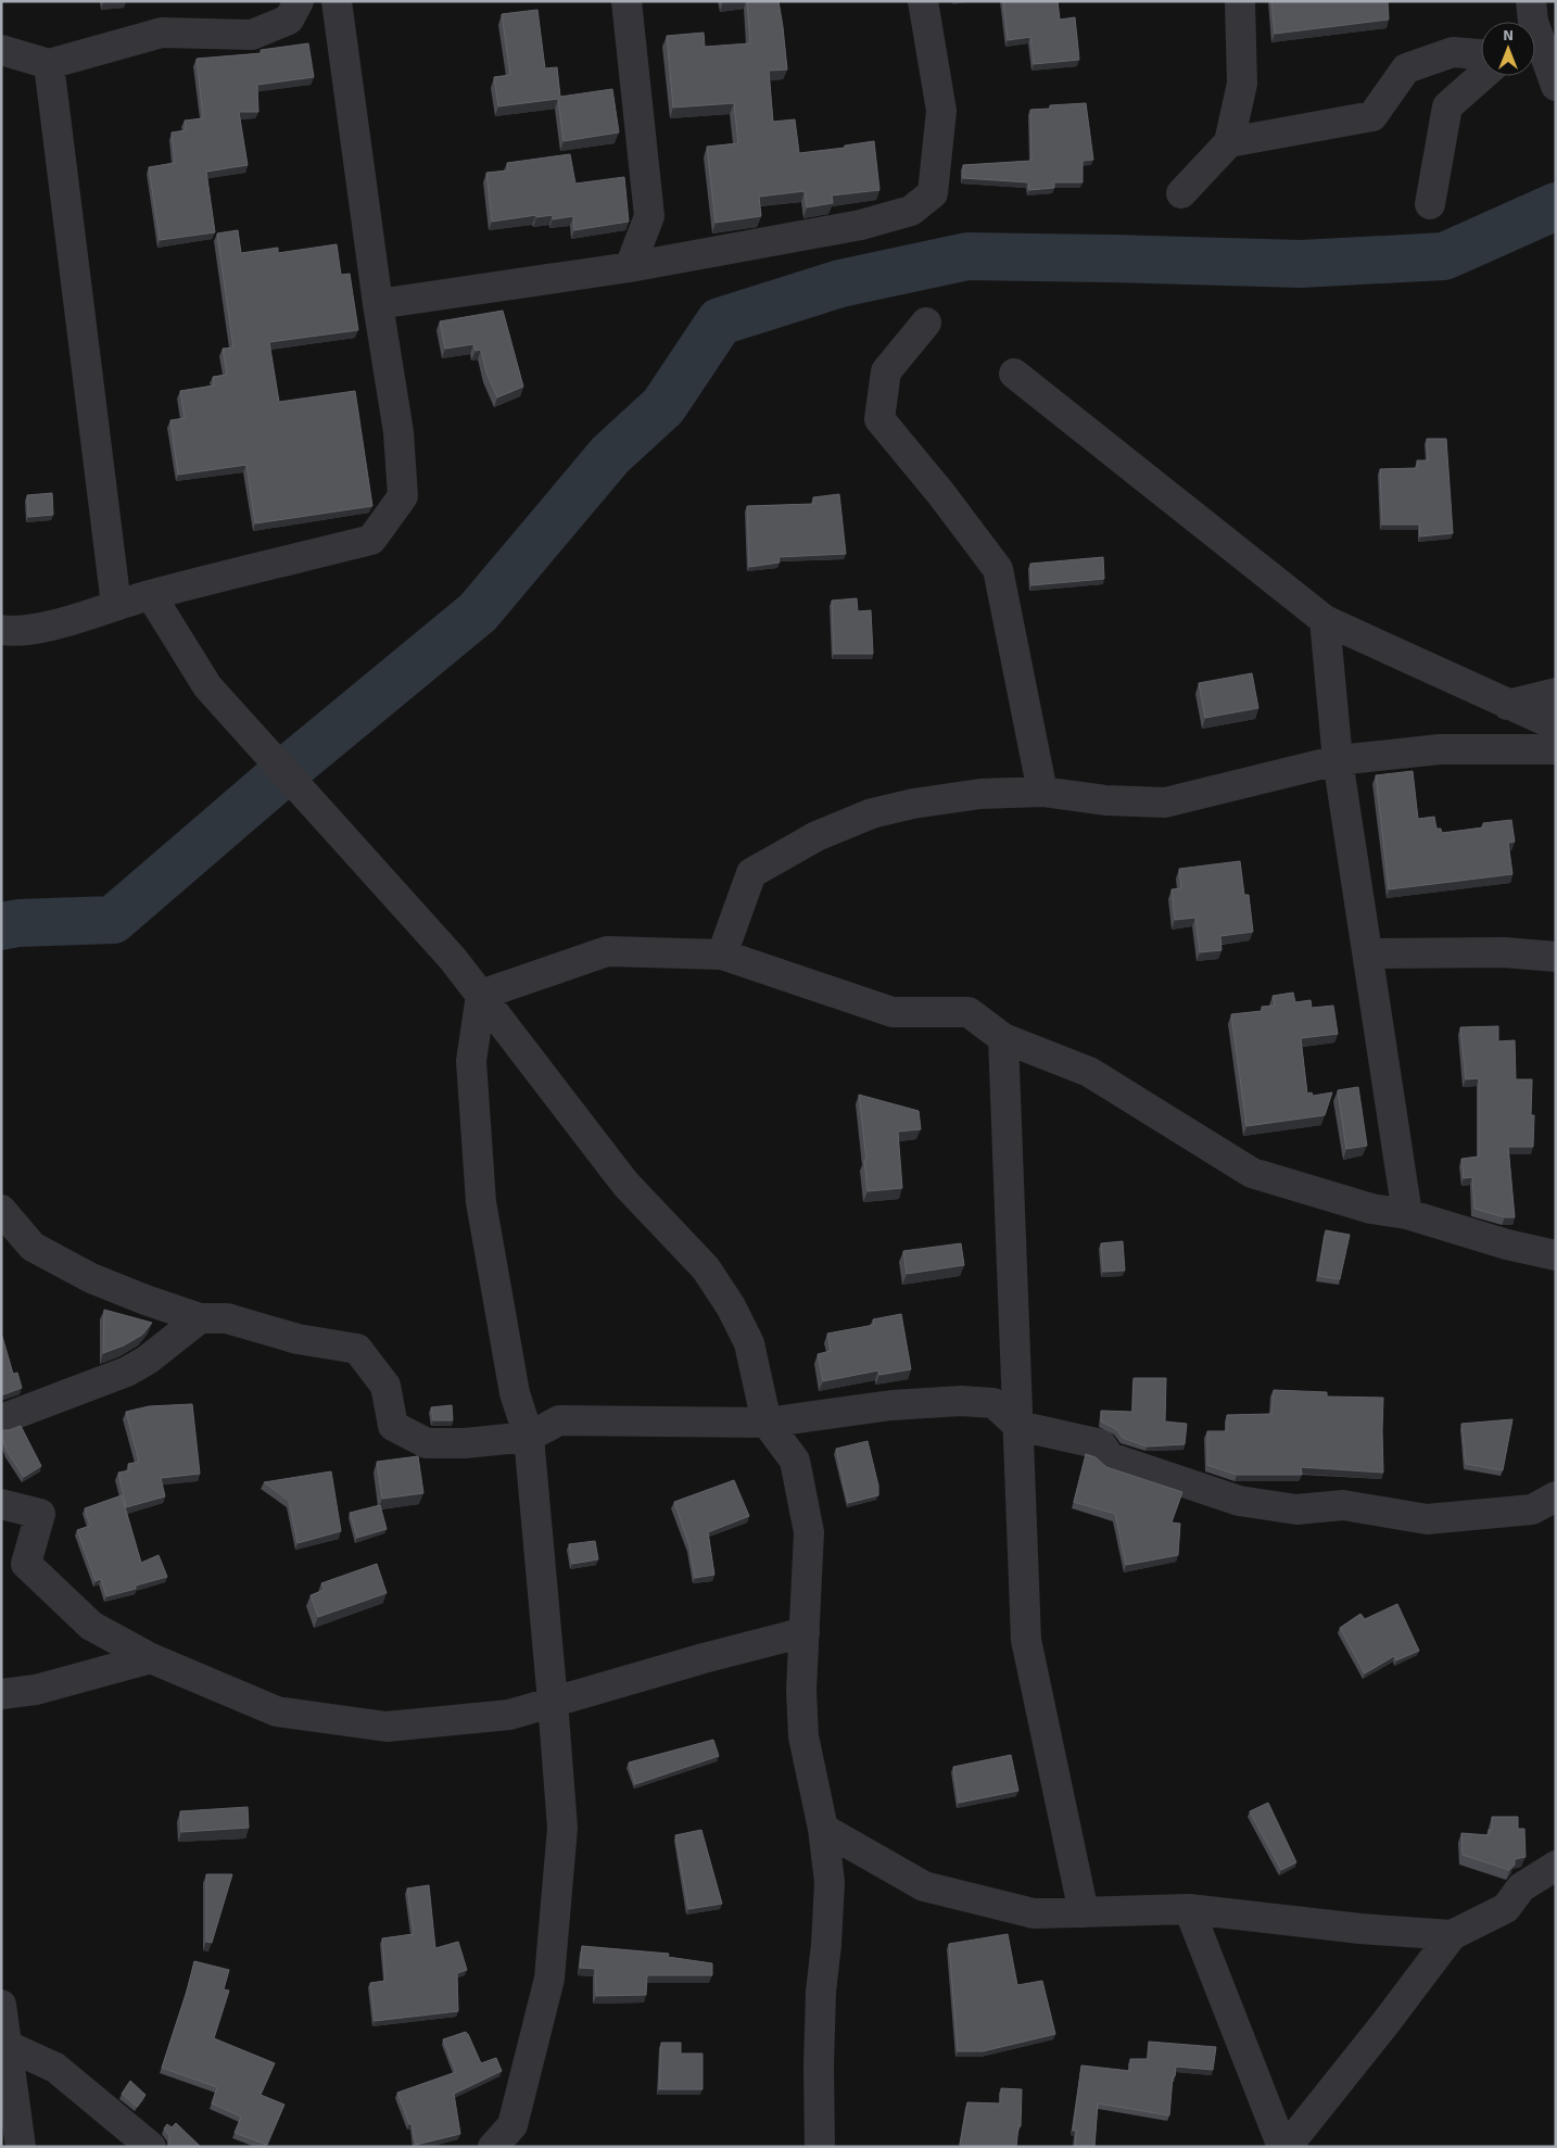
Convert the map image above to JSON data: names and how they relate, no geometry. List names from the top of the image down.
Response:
{
  "north": "top"
}
